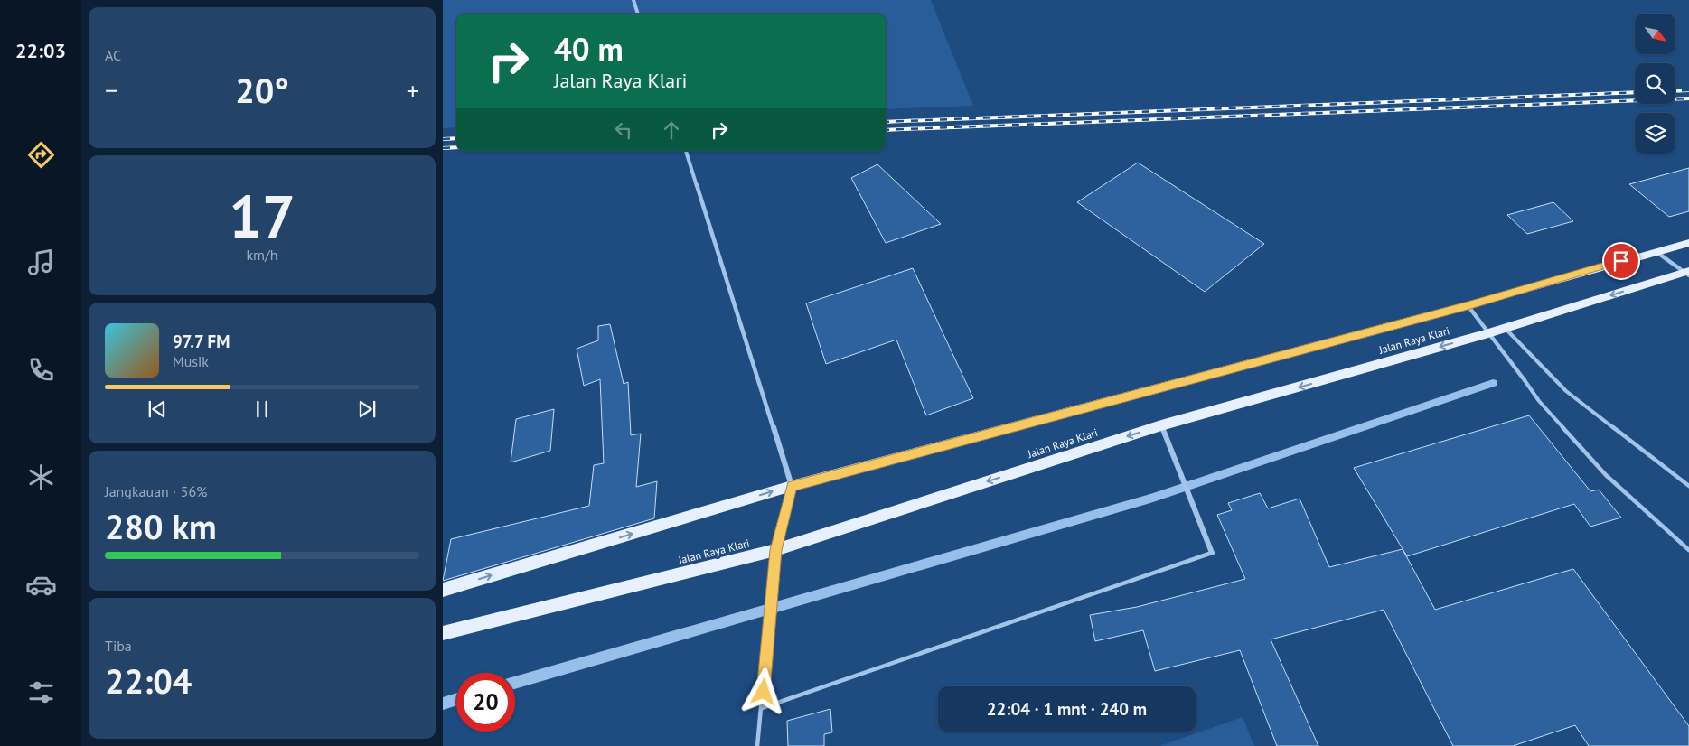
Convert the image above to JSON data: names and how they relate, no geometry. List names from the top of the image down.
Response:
{
  "streets": {
    "main road": ["Jalan Raya Klari"]
  },
  "north": "bottom right",
  "page": {
    "tabs": "22:03",
    "tile": [
      "AC",
      ["17", "km/h"],
      ["Jangkauan · 56%", "280 km"],
      ["Tiba", "22:04"]
    ],
    "turn": ["40 m", "Jalan Raya Klari"],
    "heat": ["−", "20°", "+"],
    "song": ["97.7 FM", "Musik"],
    "limit": "20",
    "trip": "22:04 · 1 mnt · 240 m"
  }
}
